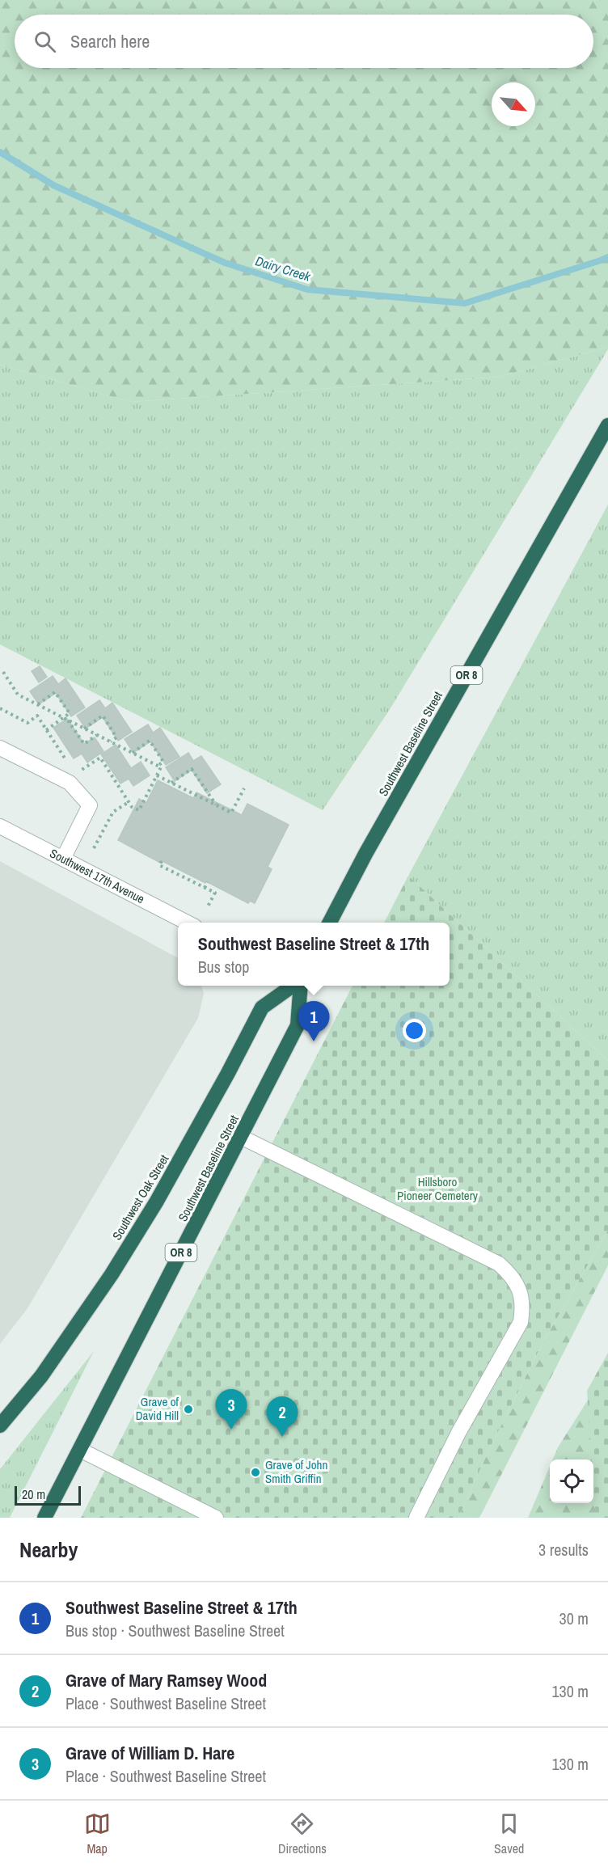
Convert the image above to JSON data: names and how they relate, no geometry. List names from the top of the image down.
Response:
{
  "streets": {
    "highway": ["OR 8", "Southwest Baseline Street", "Southwest Oak Street"],
    "street": ["Southwest 17th Avenue"]
  },
  "water": ["Dairy Creek"],
  "parks": ["Hillsboro Pioneer Cemetery"],
  "places": ["Grave of David Hill", "Grave of John Smith Griffin"],
  "scale_bar": "20 m",
  "north": "bottom right",
  "page": {
    "search": "Search here",
    "popup": ["Southwest Baseline Street & 17th", "Bus stop"],
    "pins": ["1", "3", "2"],
    "scale": "20 m",
    "heading": ["Nearby", "3 results"],
    "list": [
      {
        "mark": "1",
        "name": "Southwest Baseline Street & 17th",
        "note": "Bus stop · Southwest Baseline Street",
        "value": "30 m"
      },
      {
        "mark": "2",
        "name": "Grave of Mary Ramsey Wood",
        "note": "Place · Southwest Baseline Street",
        "value": "130 m"
      },
      {
        "mark": "3",
        "name": "Grave of William D. Hare",
        "note": "Place · Southwest Baseline Street",
        "value": "130 m"
      }
    ],
    "nav": ["Map", "Directions", "Saved"]
  }
}
